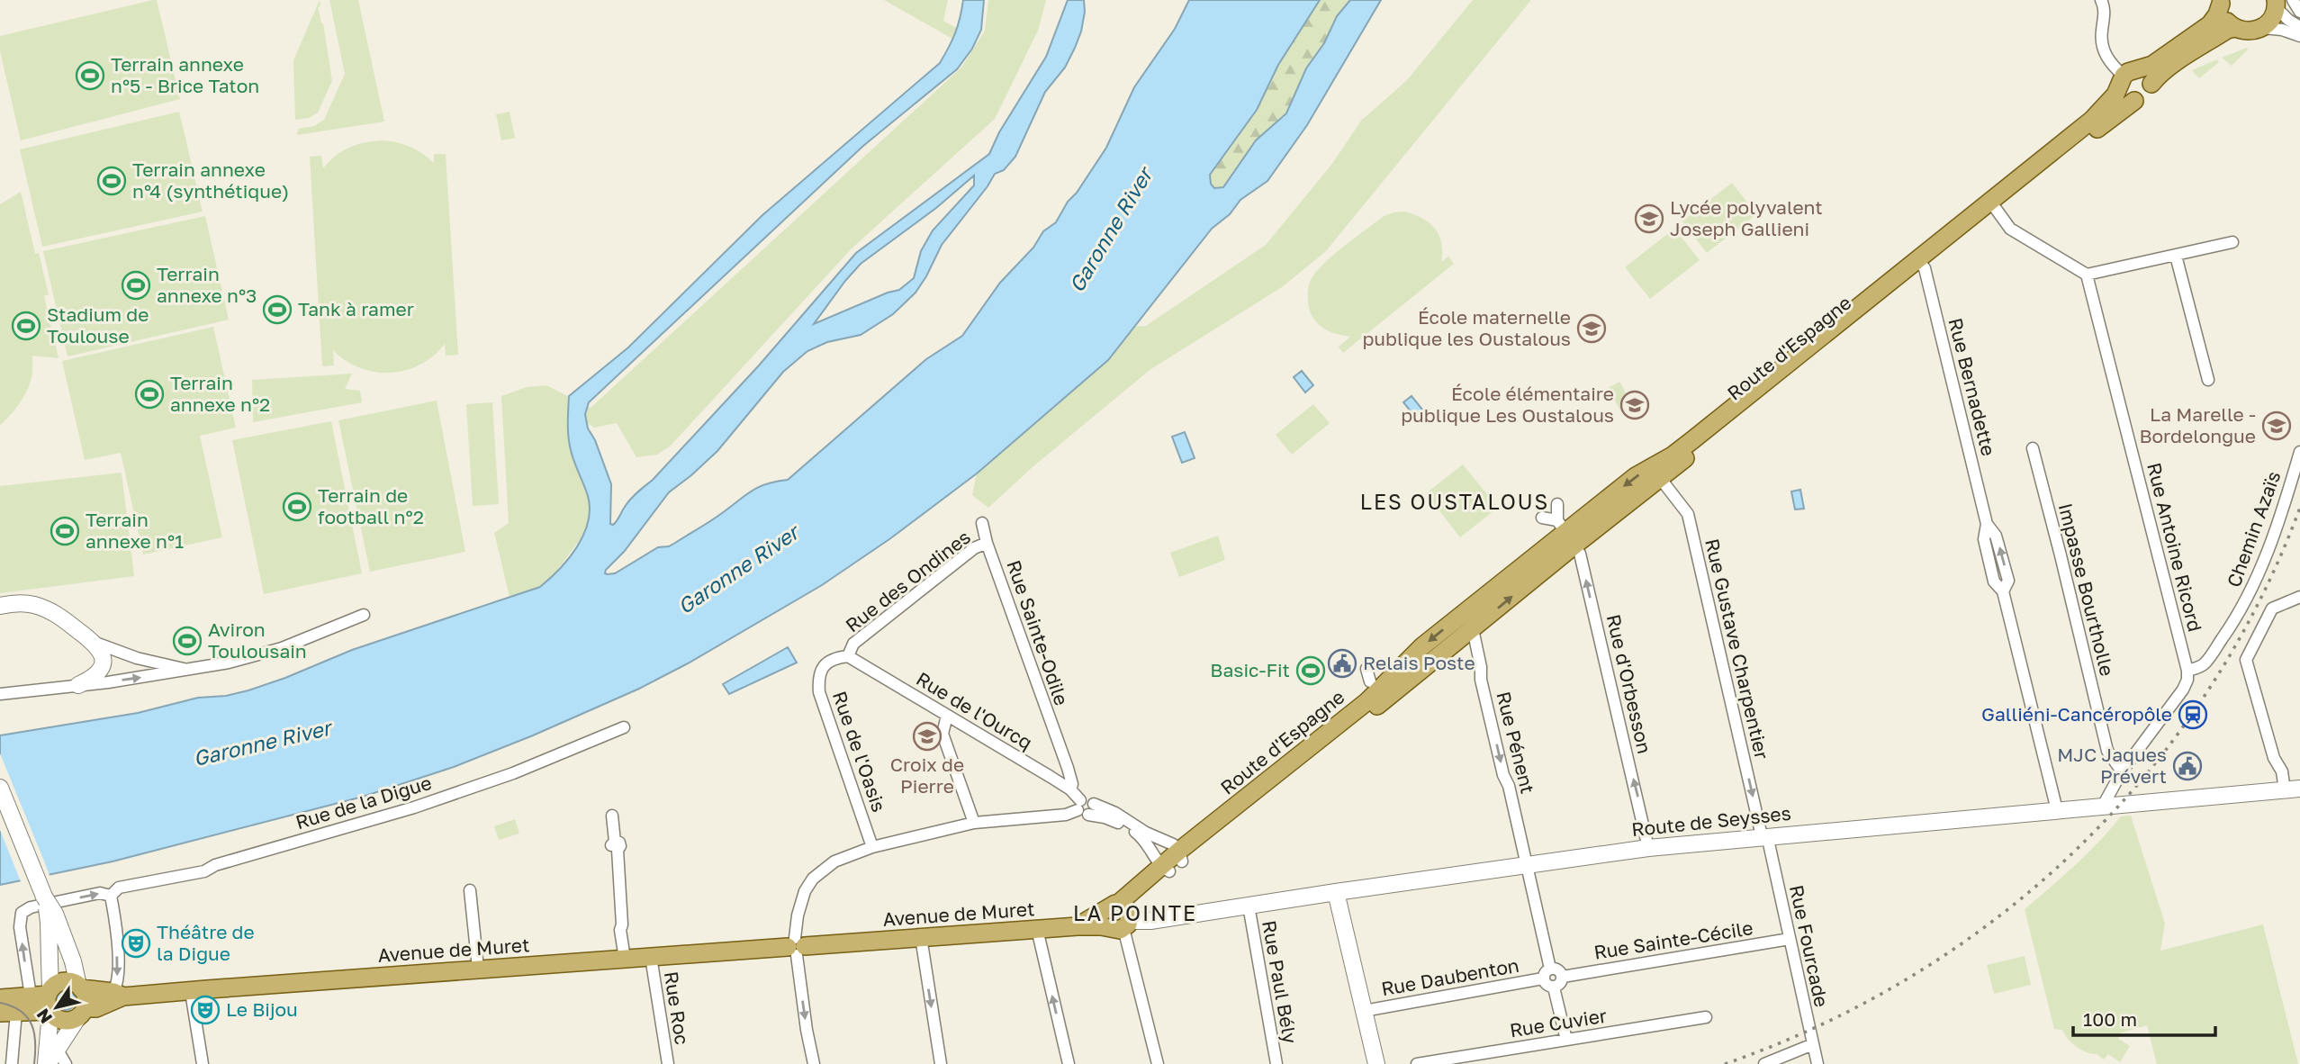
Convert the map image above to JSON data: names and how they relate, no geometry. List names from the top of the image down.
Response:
{
  "streets": {
    "main road": ["Route d'Espagne", "Route de Seysses", "Avenue de Muret"],
    "street": [
      "Rue Bernadette",
      "Chemin Azaïs",
      "Rue Antoine Ricord",
      "Rue des Ondines",
      "Impasse Bourtholle",
      "Rue Sainte-Odile",
      "Rue Gustave Charpentier",
      "Rue d'Orbesson",
      "Rue de l'Ourcq",
      "Rue Pénent",
      "Rue de l'Oasis",
      "Rue de la Digue",
      "Rue Sainte-Cécile",
      "Rue Fourcade",
      "Rue Daubenton",
      "Rue Paul Bély",
      "Rue Roc",
      "Rue Cuvier"
    ]
  },
  "crossings": [
    ["Route d'Espagne", "Rue Bernadette"],
    ["Route d'Espagne", "Rue Gustave Charpentier"],
    ["Route d'Espagne", "Rue d'Orbesson"],
    ["Route d'Espagne", "Rue Pénent"],
    ["Route d'Espagne", "Route de Seysses"],
    ["Route d'Espagne", "Avenue de Muret"],
    ["Rue Bernadette", "Route de Seysses"],
    ["Chemin Azaïs", "Rue Antoine Ricord"],
    ["Rue des Ondines", "Rue Sainte-Odile"],
    ["Rue des Ondines", "Rue de l'Ourcq"],
    ["Rue des Ondines", "Rue de l'Oasis"],
    ["Rue Sainte-Odile", "Rue de l'Ourcq"],
    ["Rue Gustave Charpentier", "Route de Seysses"],
    ["Rue Gustave Charpentier", "Rue Fourcade"],
    ["Rue d'Orbesson", "Route de Seysses"],
    ["Rue Pénent", "Route de Seysses"],
    ["Rue Pénent", "Rue Sainte-Cécile"],
    ["Rue Pénent", "Rue Daubenton"],
    ["Rue de la Digue", "Avenue de Muret"],
    ["Route de Seysses", "Avenue de Muret"],
    ["Route de Seysses", "Rue Fourcade"],
    ["Route de Seysses", "Rue Paul Bély"],
    ["Avenue de Muret", "Rue Roc"],
    ["Rue Sainte-Cécile", "Rue Fourcade"],
    ["Rue Sainte-Cécile", "Rue Daubenton"]
  ],
  "one_way": ["Rue Gustave Charpentier", "Rue d'Orbesson", "Rue Pénent"],
  "districts": ["LES OUSTALOUS", "LA POINTE"],
  "water": ["Garonne River"],
  "places": {
    "sports": [
      "Terrain annexe n°5 - Brice Taton",
      "Terrain annexe n°4 (synthétique)",
      "Terrain annexe n°3",
      "Tank à ramer",
      "Stadium de Toulouse",
      "Terrain annexe n°2",
      "Terrain de football n°2",
      "Terrain annexe n°1",
      "Aviron Toulousain",
      "Basic-Fit"
    ],
    "school or university": [
      "Lycée polyvalent Joseph Gallieni",
      "École maternelle publique les Oustalous",
      "École élémentaire publique Les Oustalous",
      "La Marelle - Bordelongue",
      "Croix de Pierre"
    ],
    "public building": ["Relais Poste", "MJC Jaques Prévert"],
    "station": ["Galliéni-Cancéropôle"],
    "theatre": ["Théâtre de la Digue", "Le Bijou"]
  },
  "scale_bar": "100 m",
  "north": "bottom left"
}
